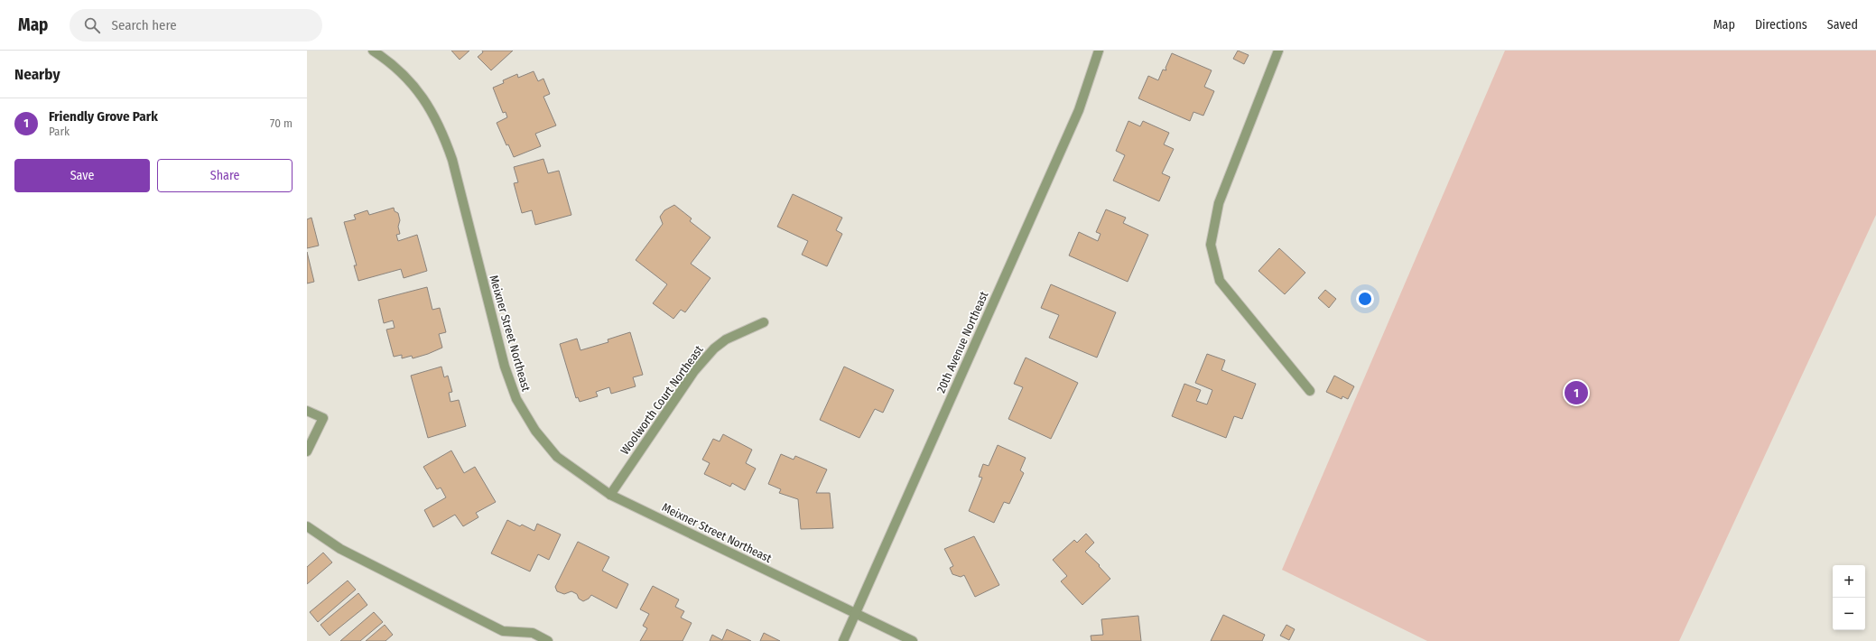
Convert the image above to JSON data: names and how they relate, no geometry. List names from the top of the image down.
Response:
{
  "streets": {
    "street": ["Meixner Street Northeast", "20th Avenue Northeast", "Woolworth Court Northeast"]
  },
  "crossings": [
    ["Meixner Street Northeast", "20th Avenue Northeast"],
    ["Meixner Street Northeast", "Woolworth Court Northeast"]
  ],
  "page": {
    "header": "Map",
    "search": "Search here",
    "nav": ["Map", "Directions", "Saved"],
    "heading": "Nearby",
    "list": [
      {
        "mark": "1",
        "name": "Friendly Grove Park",
        "note": "Park",
        "value": "70 m"
      }
    ],
    "buttons": ["Save", "Share"],
    "pins": "1",
    "map_buttons": ["+", "−"]
  }
}
